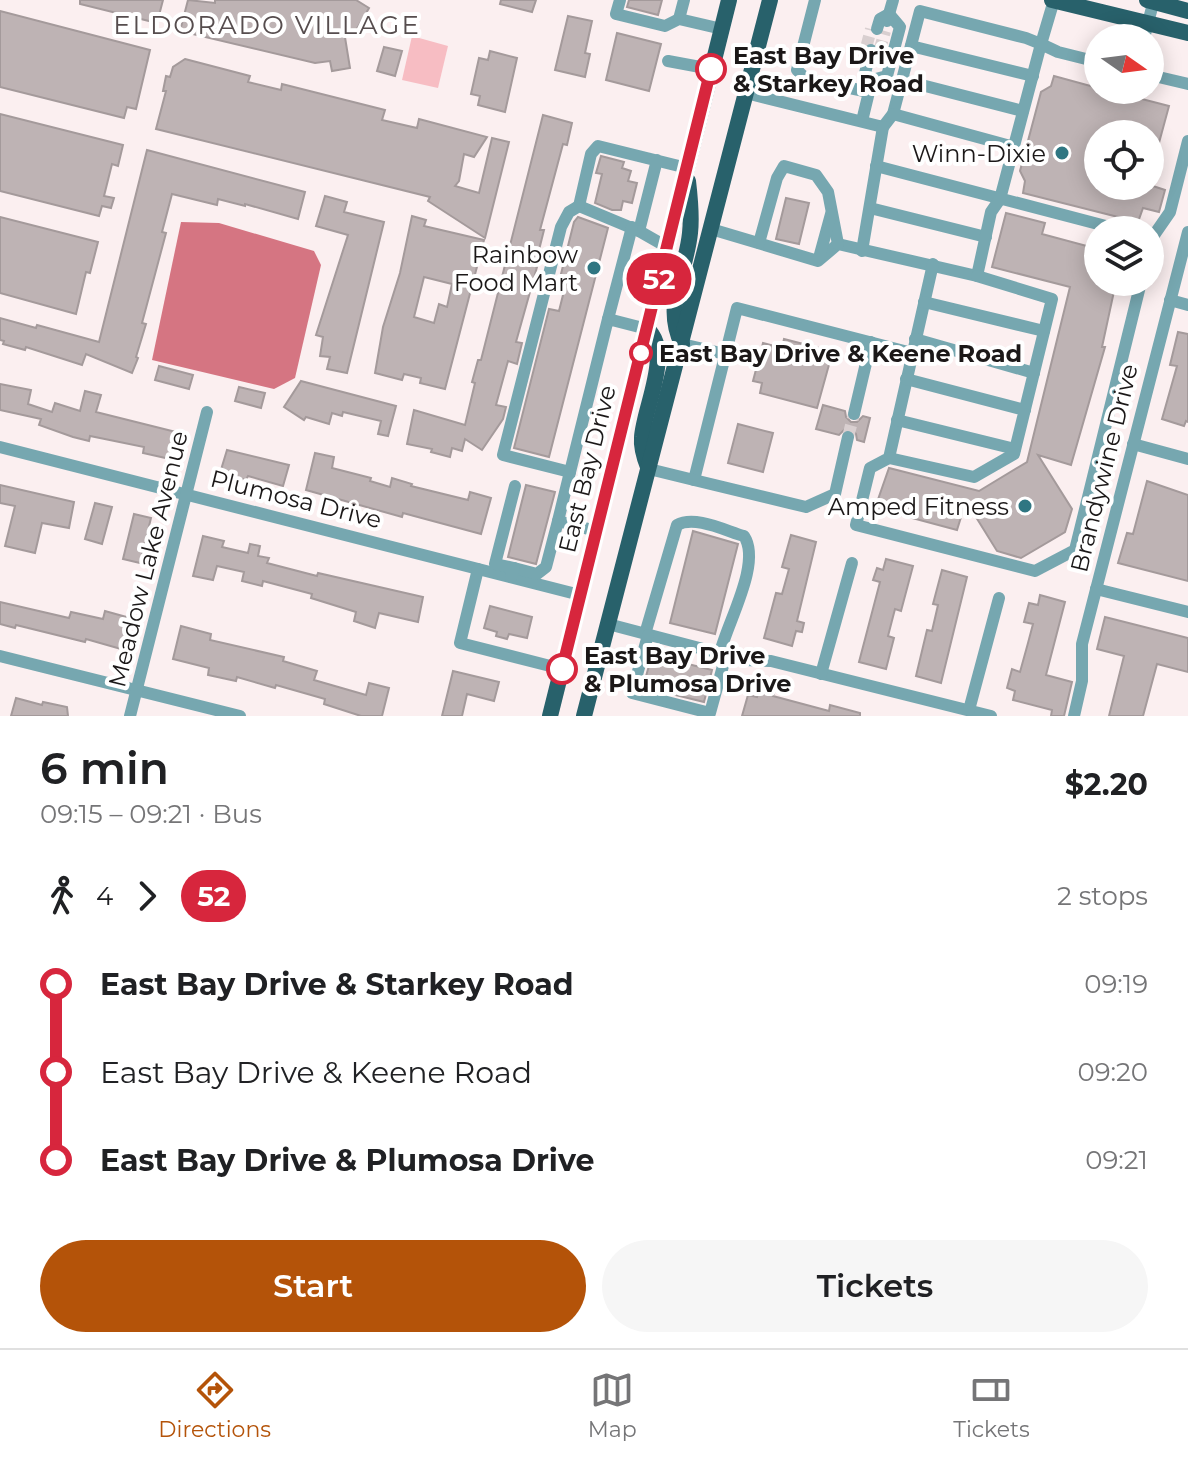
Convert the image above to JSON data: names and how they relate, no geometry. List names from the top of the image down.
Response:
{
  "streets": {
    "main road": ["East Bay Drive"],
    "street": ["Brandywine Drive", "Plumosa Drive", "Meadow Lake Avenue"]
  },
  "crossings": [
    ["East Bay Drive", "Plumosa Drive"],
    ["Plumosa Drive", "Meadow Lake Avenue"]
  ],
  "districts": ["ELDORADO VILLAGE"],
  "places": [
    "East Bay Drive & Starkey Road",
    "Winn-Dixie",
    "Rainbow Food Mart",
    "East Bay Drive & Keene Road",
    "Amped Fitness",
    "East Bay Drive & Plumosa Drive"
  ],
  "lines": ["bus line 52"],
  "north": "right",
  "page": {
    "on_map": "52",
    "heading": ["6 min", "09:15 – 09:21 · Bus", "$2.20"],
    "legs": ["4", "52", "2 stops"],
    "list": [
      {
        "name": "East Bay Drive & Starkey Road",
        "value": "09:19"
      },
      {
        "name": "East Bay Drive & Keene Road",
        "value": "09:20"
      },
      {
        "name": "East Bay Drive & Plumosa Drive",
        "value": "09:21"
      }
    ],
    "buttons": ["Start", "Tickets"],
    "tabs": ["Directions", "Map", "Tickets"]
  }
}
